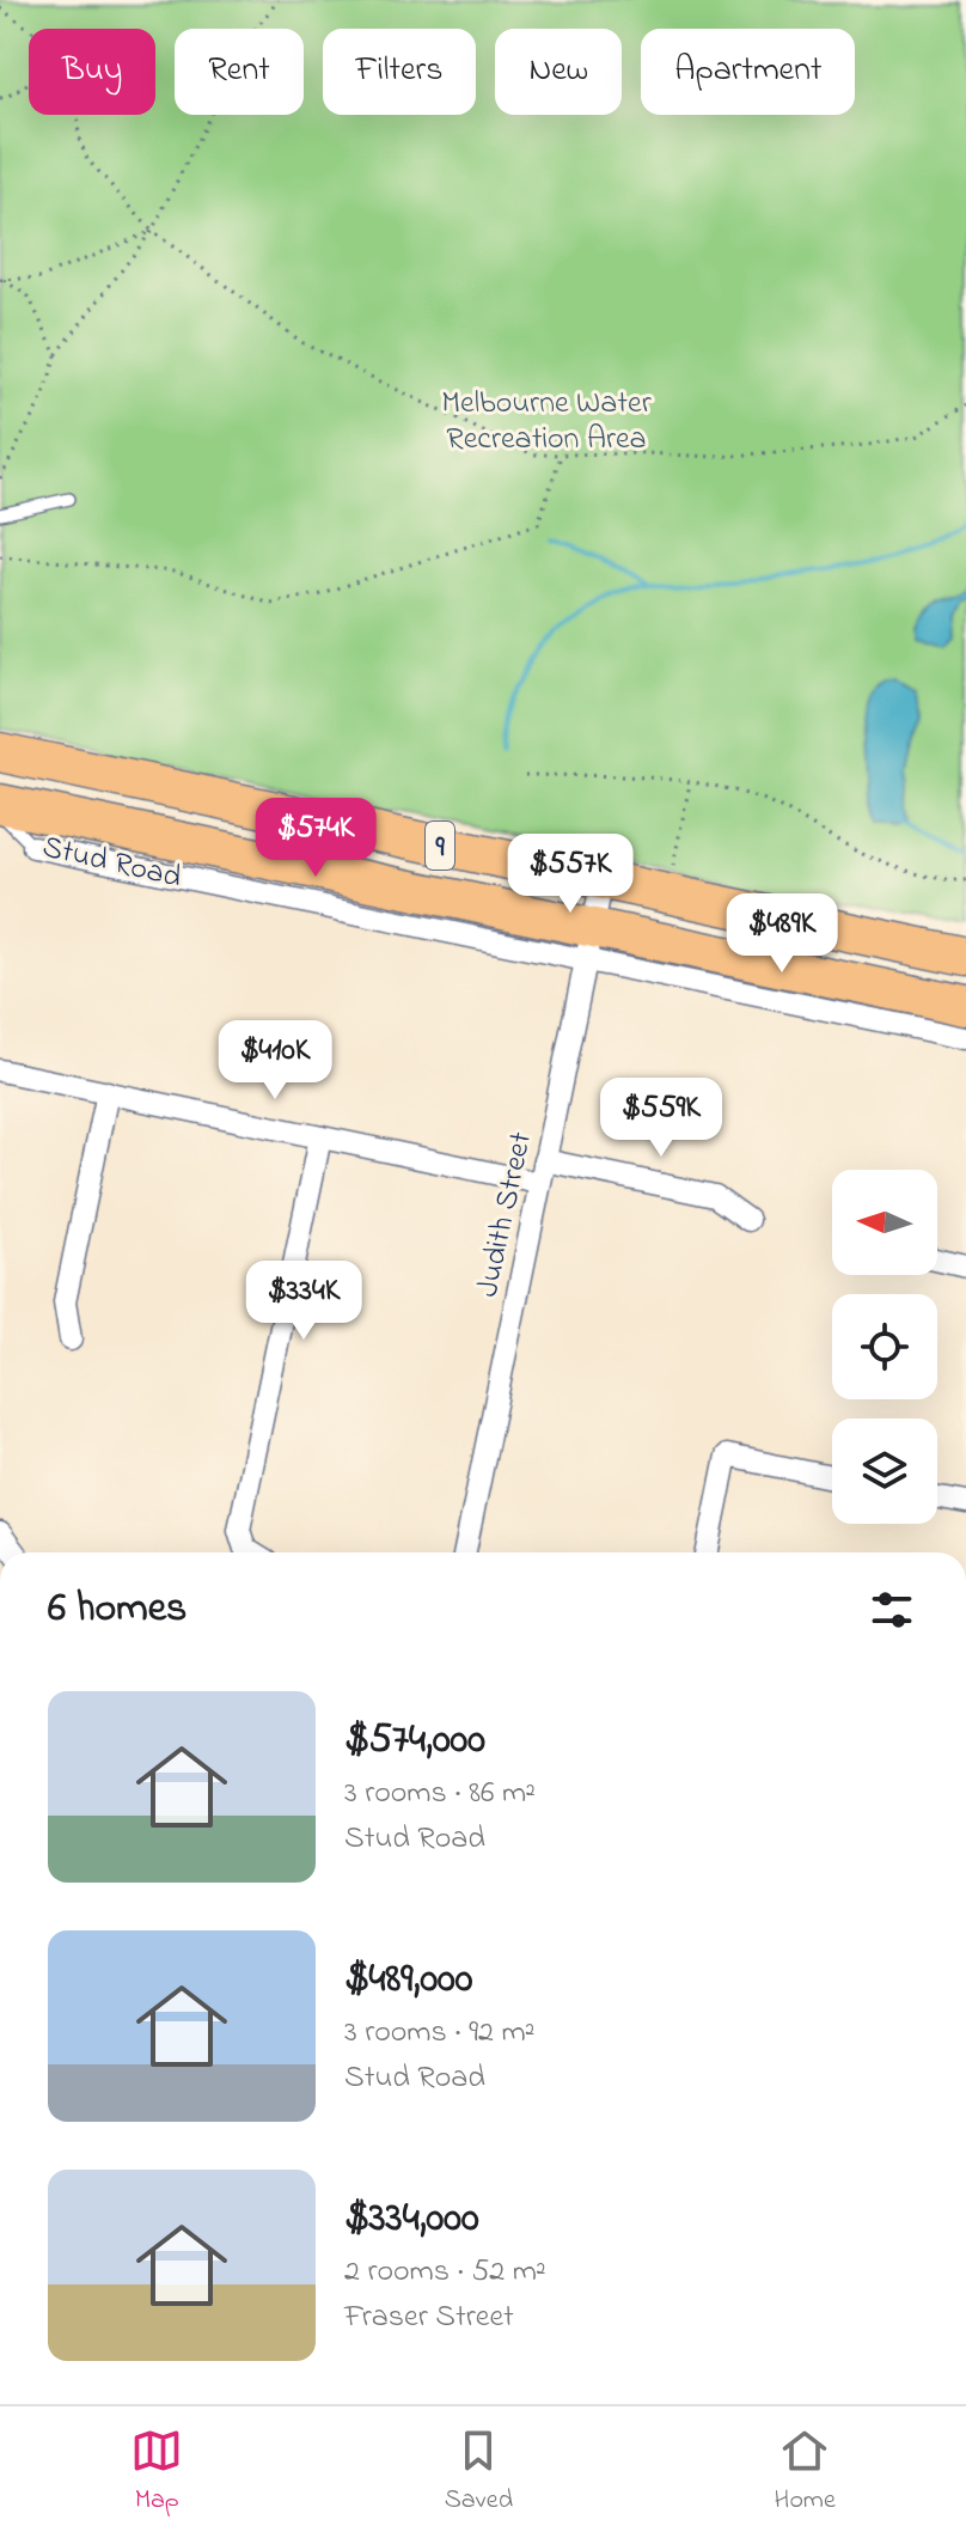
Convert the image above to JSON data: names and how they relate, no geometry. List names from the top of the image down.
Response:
{
  "streets": {
    "highway": ["9", "Stud Road"],
    "street": ["Judith Street"]
  },
  "crossings": [
    ["9", "Judith Street"],
    ["Stud Road", "Judith Street"]
  ],
  "parks": ["Melbourne Water Recreation Area"],
  "north": "left",
  "page": {
    "chip": [
      "Buy",
      "Rent",
      "Filters",
      "New",
      "Apartment"
    ],
    "price": [
      "$574K",
      "$557K",
      "$489K",
      "$410K",
      "$559K",
      "$334K"
    ],
    "heading": "6 homes",
    "list": [
      {
        "name": "$574,000",
        "note": "3 rooms · 86 m² · Stud Road"
      },
      {
        "name": "$489,000",
        "note": "3 rooms · 92 m² · Stud Road"
      },
      {
        "name": "$334,000",
        "note": "2 rooms · 52 m² · Fraser Street"
      }
    ],
    "tabs": ["Map", "Saved", "Home"]
  }
}
